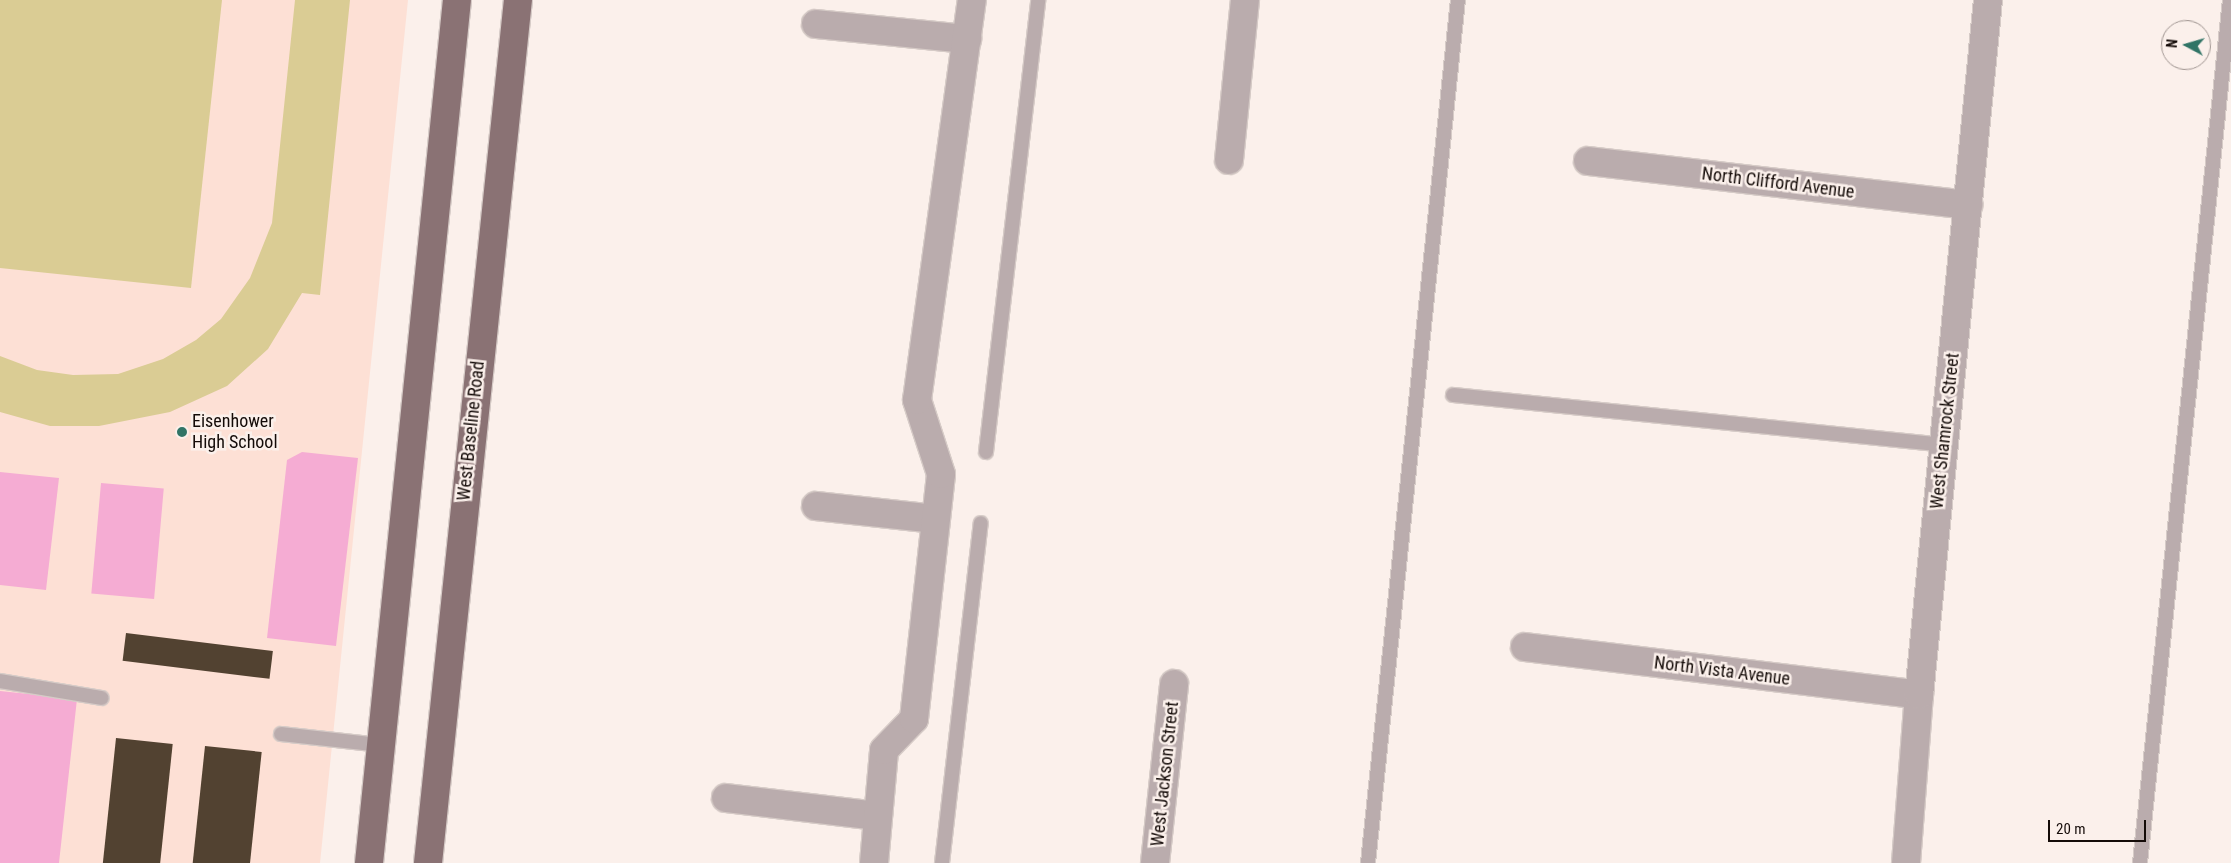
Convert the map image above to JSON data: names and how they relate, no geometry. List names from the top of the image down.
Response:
{
  "streets": {
    "main road": ["West Baseline Road"],
    "street": [
      "North Clifford Avenue",
      "West Shamrock Street",
      "North Vista Avenue",
      "West Jackson Street"
    ]
  },
  "crossings": [
    ["North Clifford Avenue", "West Shamrock Street"],
    ["West Shamrock Street", "North Vista Avenue"]
  ],
  "places": ["Eisenhower High School"],
  "scale_bar": "20 m",
  "north": "left"
}
